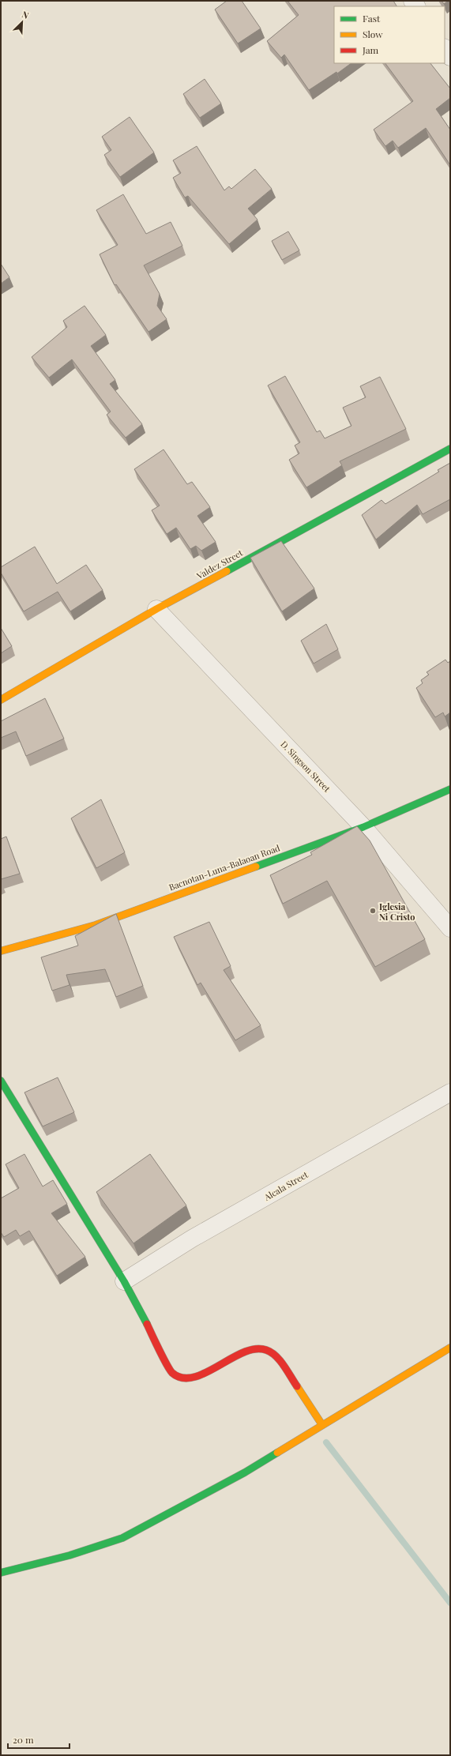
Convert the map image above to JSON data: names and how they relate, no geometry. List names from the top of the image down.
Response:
{
  "streets": {
    "street": [
      "Valdez Street",
      "D. Singson Street",
      "Bacnotan-Luna-Balaoan Road",
      "Alcala Street"
    ]
  },
  "crossings": [
    ["Valdez Street", "D. Singson Street"],
    ["D. Singson Street", "Bacnotan-Luna-Balaoan Road"]
  ],
  "places": ["Iglesia Ni Cristo"],
  "legend": ["Fast", "Slow", "Jam"],
  "scale_bar": "20 m",
  "north": "top right"
}
